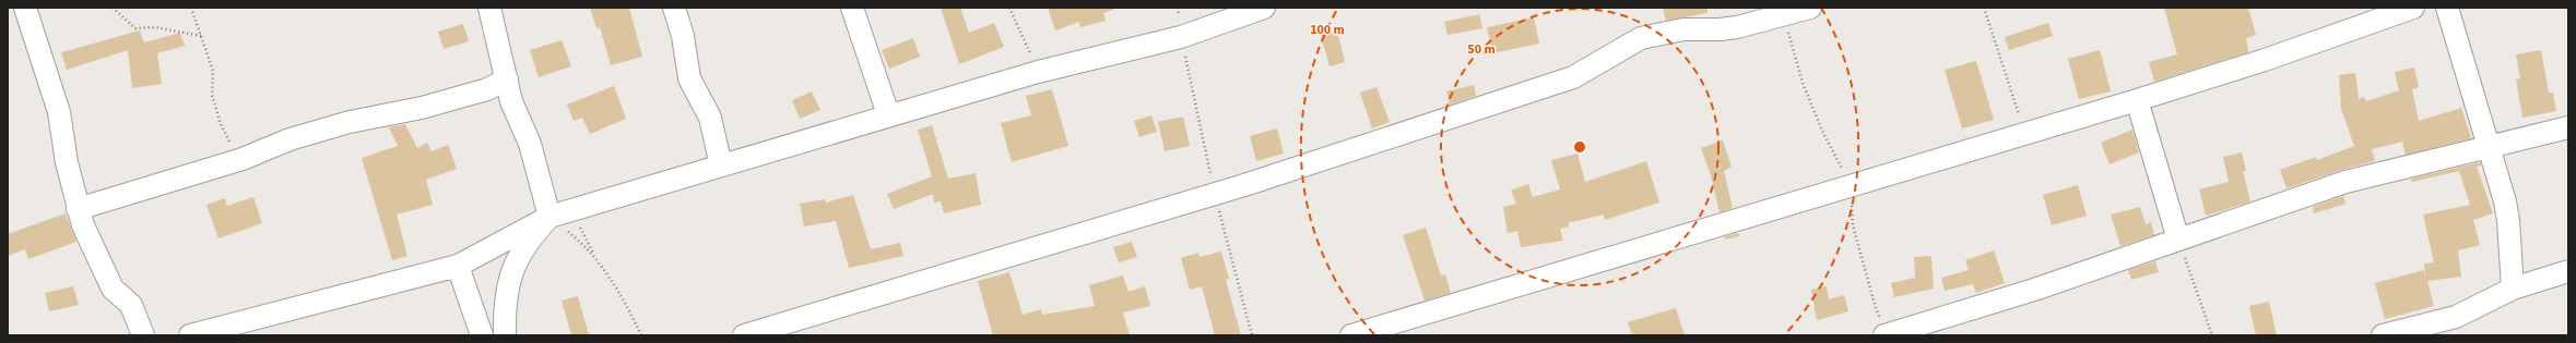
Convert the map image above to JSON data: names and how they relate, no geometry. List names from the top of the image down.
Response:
{
  "rings": ["100 m", "50 m"]
}
